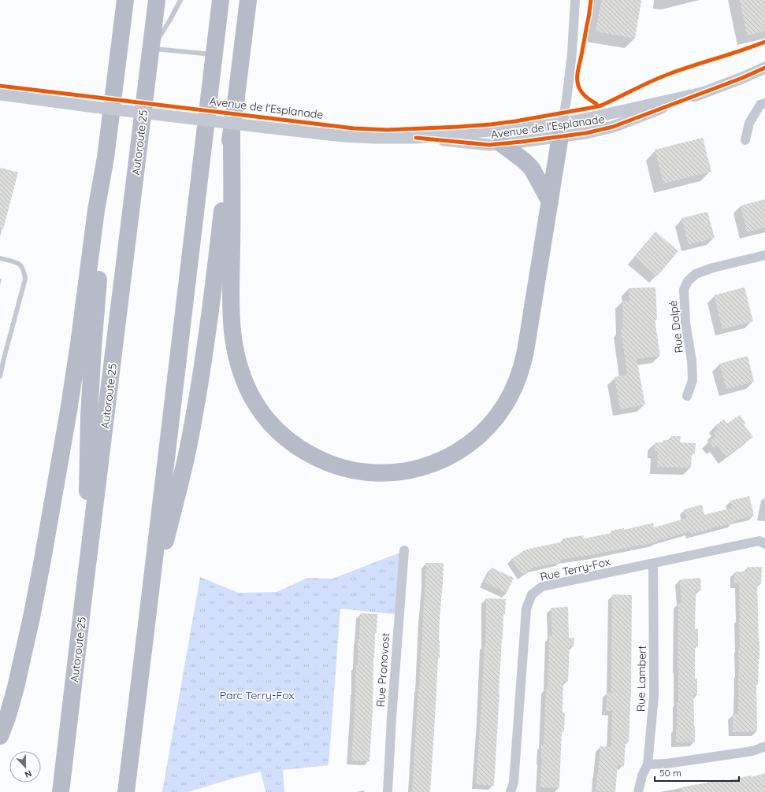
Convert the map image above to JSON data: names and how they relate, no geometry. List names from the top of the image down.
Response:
{
  "streets": {
    "highway": ["Autoroute 25"],
    "street": [
      "Avenue de l'Esplanade",
      "Rue Dalpé",
      "Rue Terry-Fox",
      "Rue Pronovost",
      "Rue Lambert"
    ]
  },
  "crossings": [
    ["Rue Terry-Fox", "Rue Lambert"]
  ],
  "parks": ["Parc Terry-Fox"],
  "scale_bar": "50 m",
  "north": "bottom"
}
